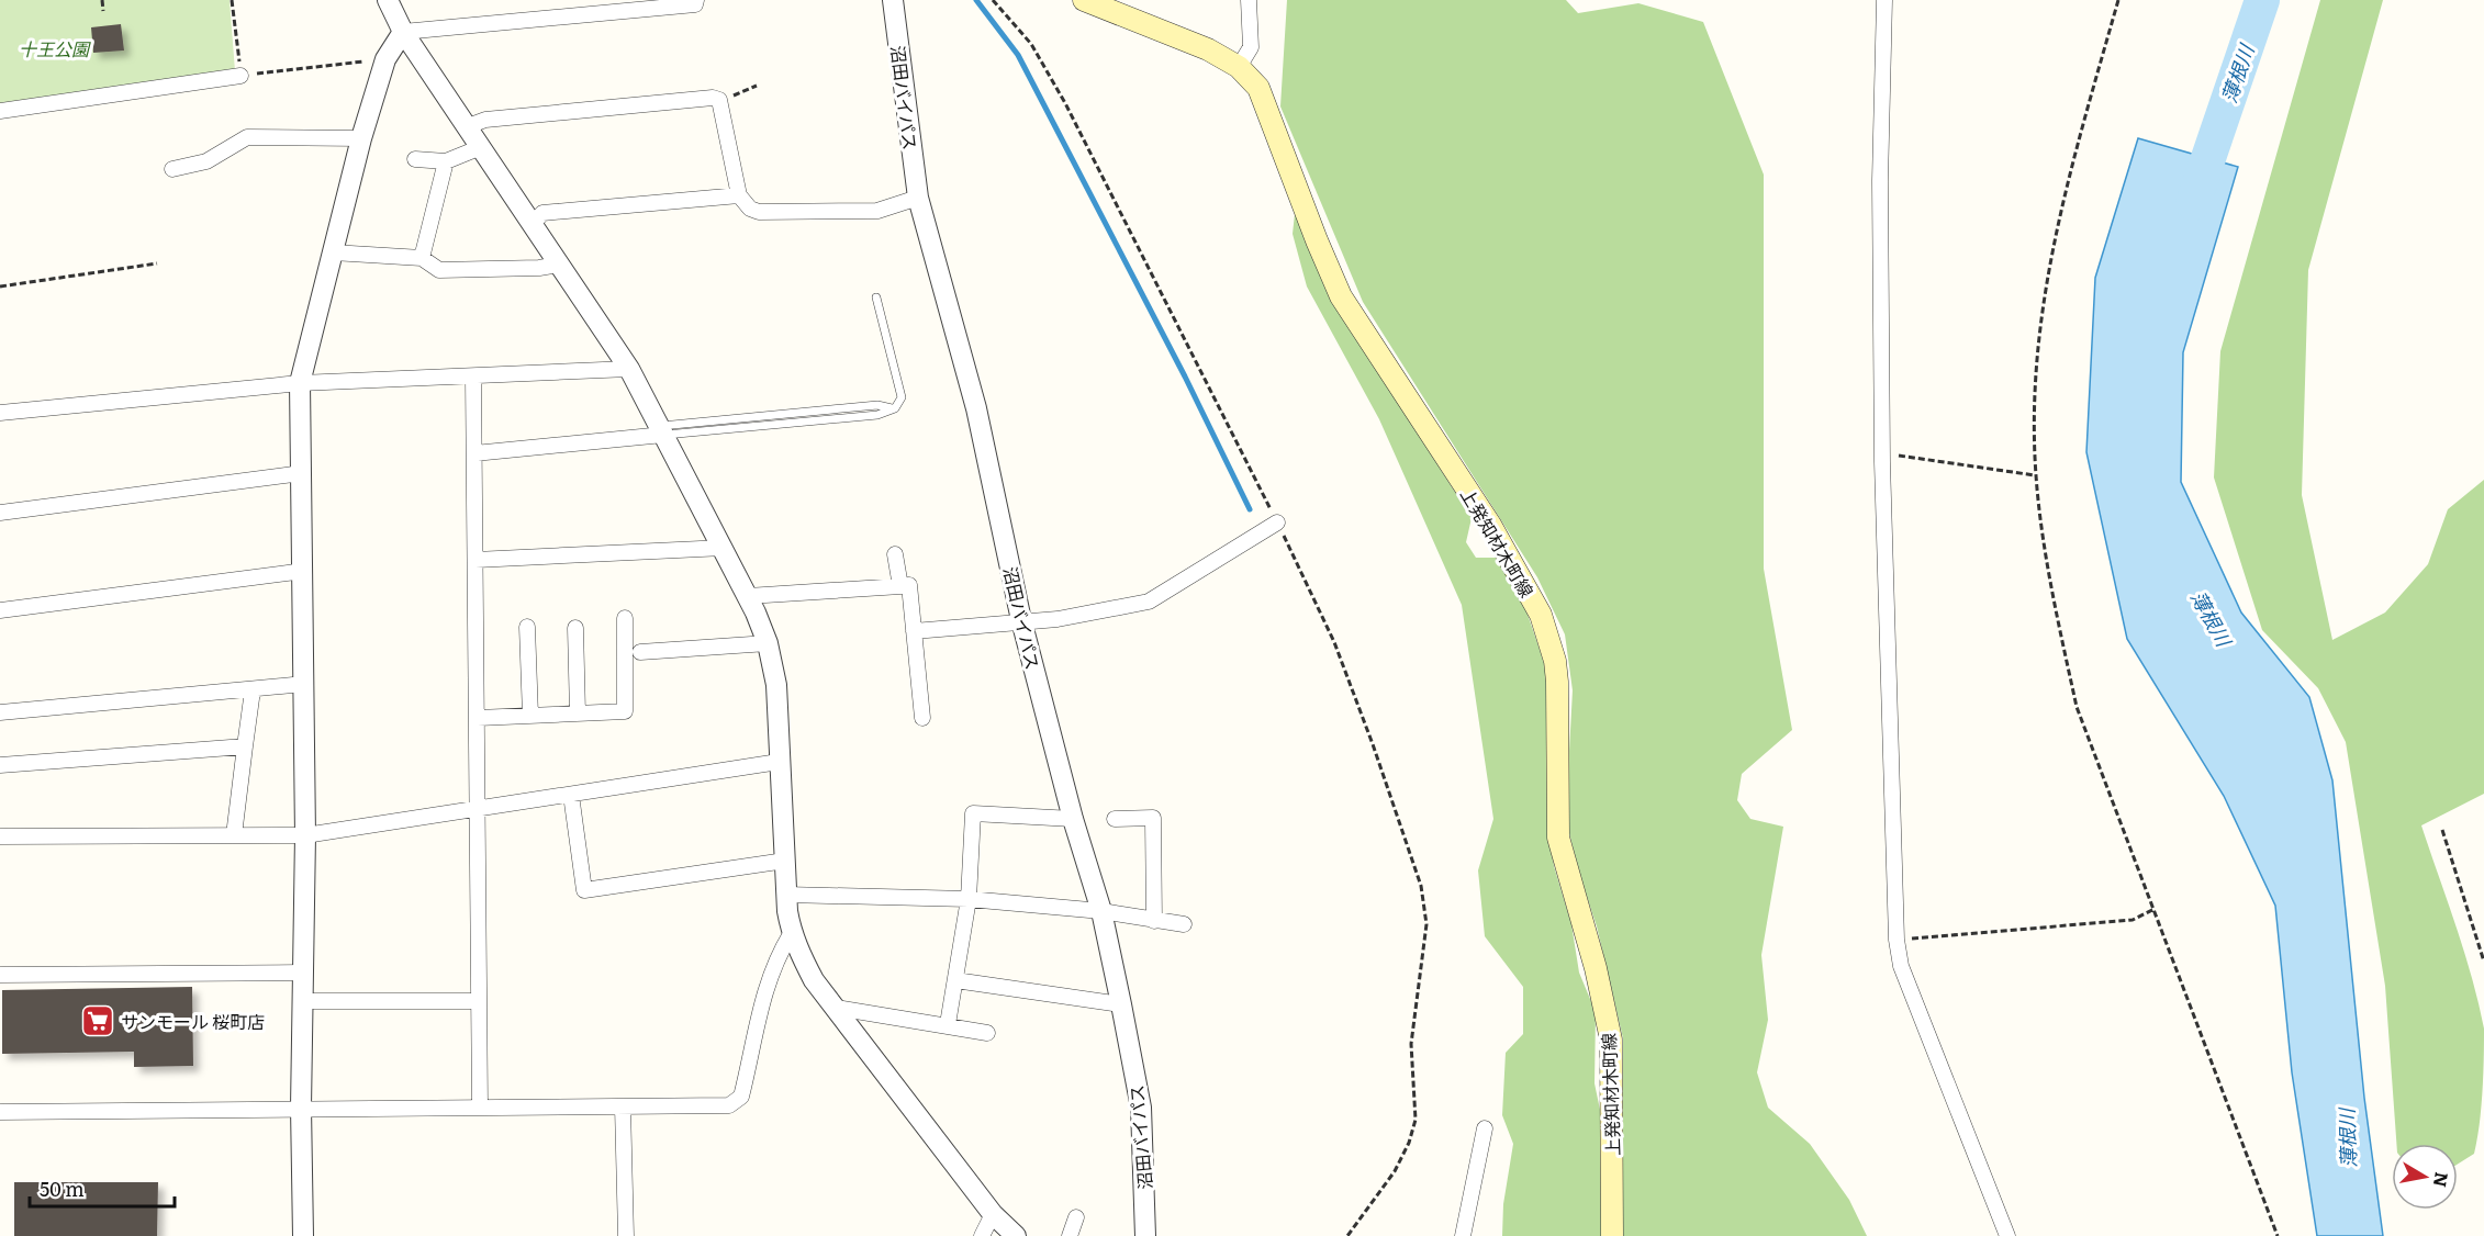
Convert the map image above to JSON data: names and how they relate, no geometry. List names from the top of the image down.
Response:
{
  "streets": {
    "main road": ["上発知材木町線"],
    "street": ["沼田バイパス"]
  },
  "water": ["薄根川"],
  "parks": ["十王公園"],
  "places": {
    "supermarket": ["サンモール 桜町店"]
  },
  "scale_bar": "50 m",
  "north": "right"
}
